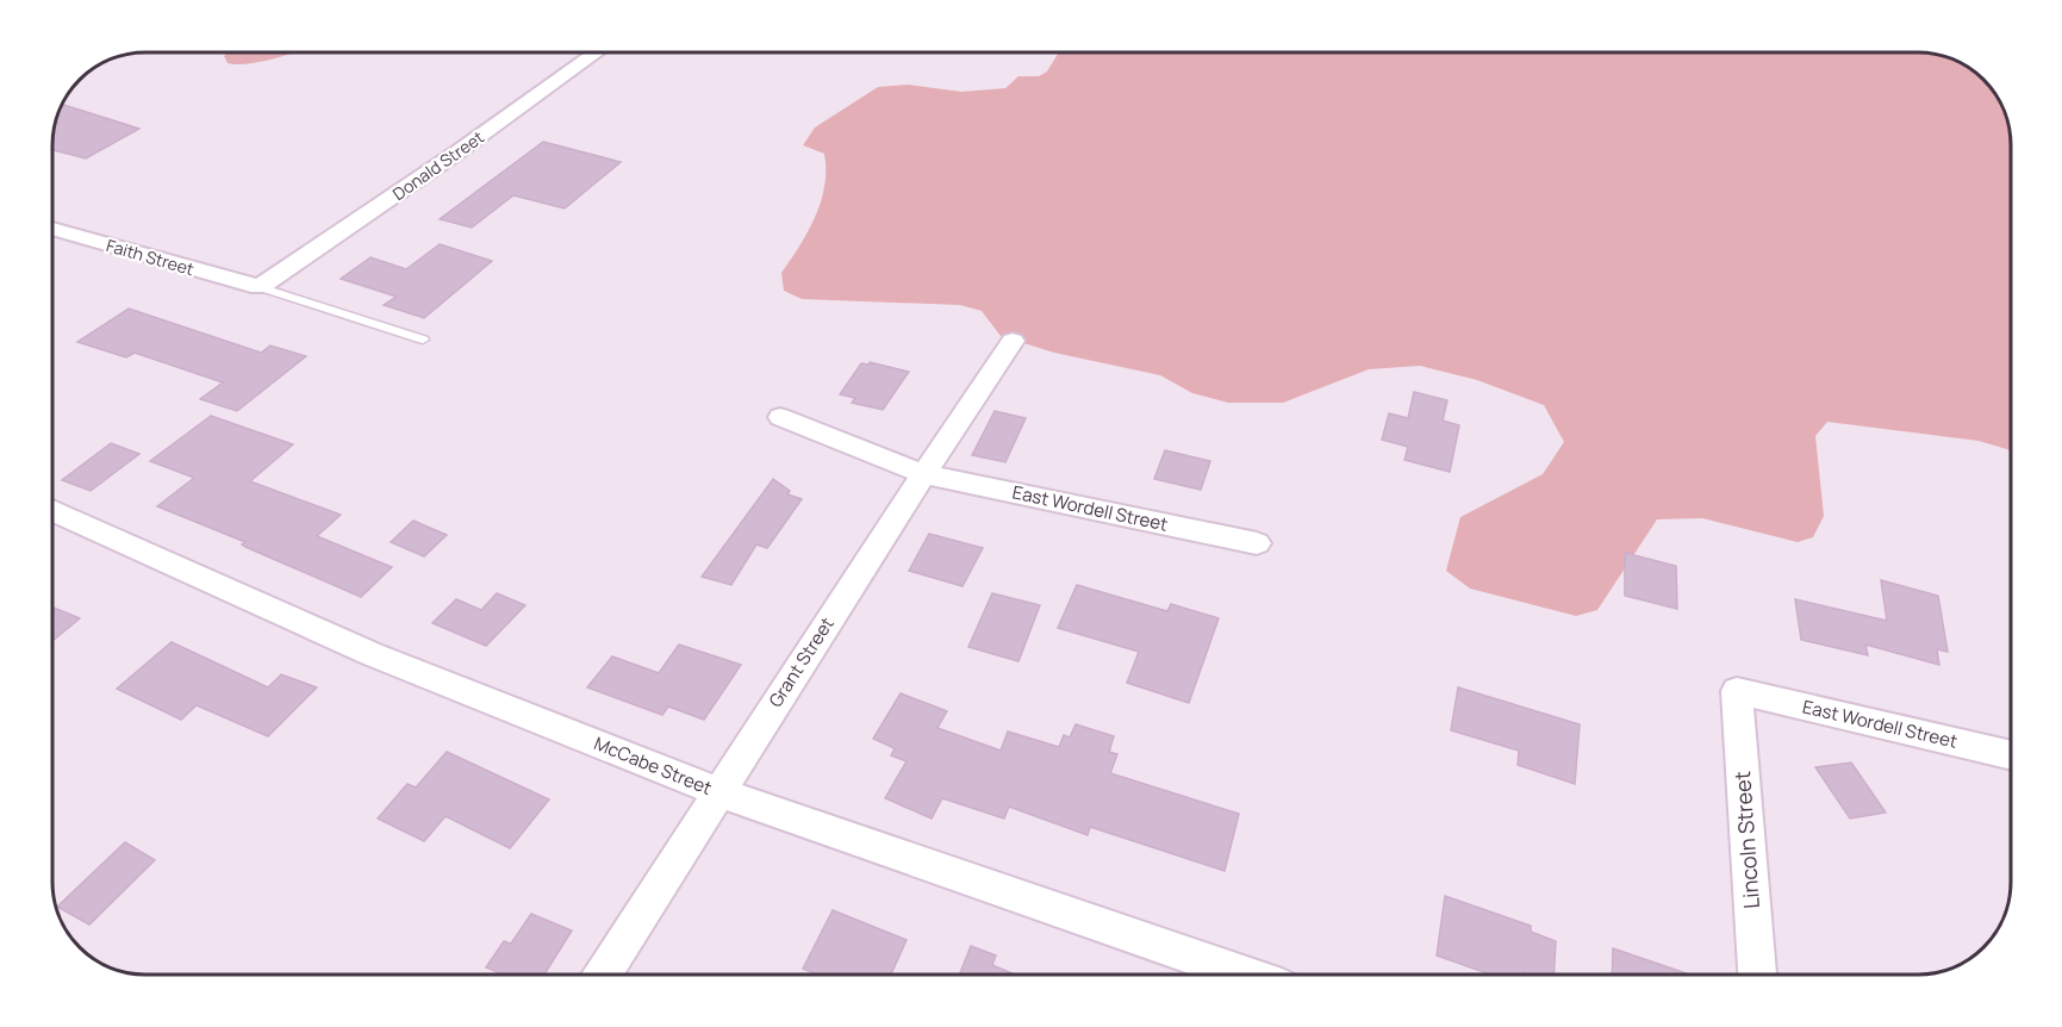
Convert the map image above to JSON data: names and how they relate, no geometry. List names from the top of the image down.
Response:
{
  "streets": {
    "street": [
      "Donald Street",
      "Faith Street",
      "East Wordell Street",
      "Grant Street",
      "McCabe Street",
      "Lincoln Street"
    ]
  },
  "crossings": [
    ["Donald Street", "Faith Street"],
    ["East Wordell Street", "Grant Street"],
    ["East Wordell Street", "Lincoln Street"],
    ["Grant Street", "McCabe Street"]
  ]
}
